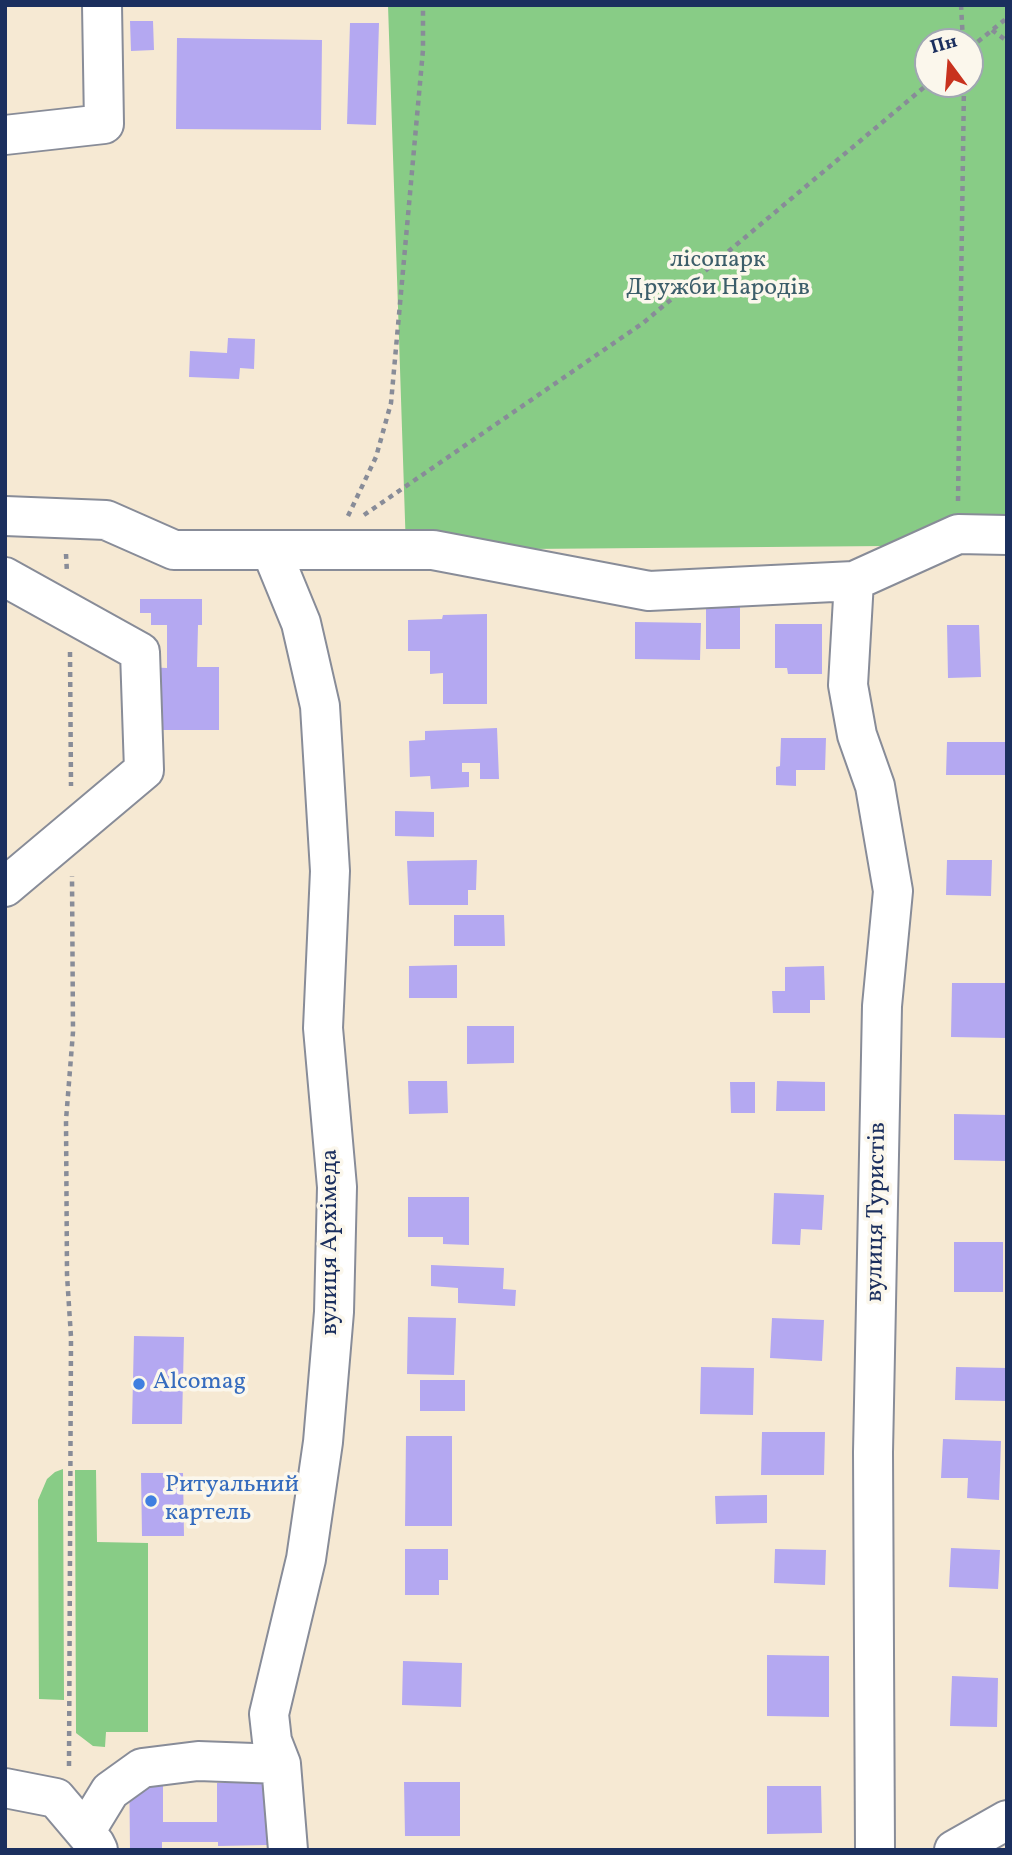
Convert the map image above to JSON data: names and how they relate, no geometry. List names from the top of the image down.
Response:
{
  "streets": {
    "street": ["вулиця Туристів", "вулиця Архімеда"]
  },
  "parks": ["лісопарк Дружби Народів"],
  "places": ["Alcomag", "Ритуальний картель"],
  "north": "top"
}
